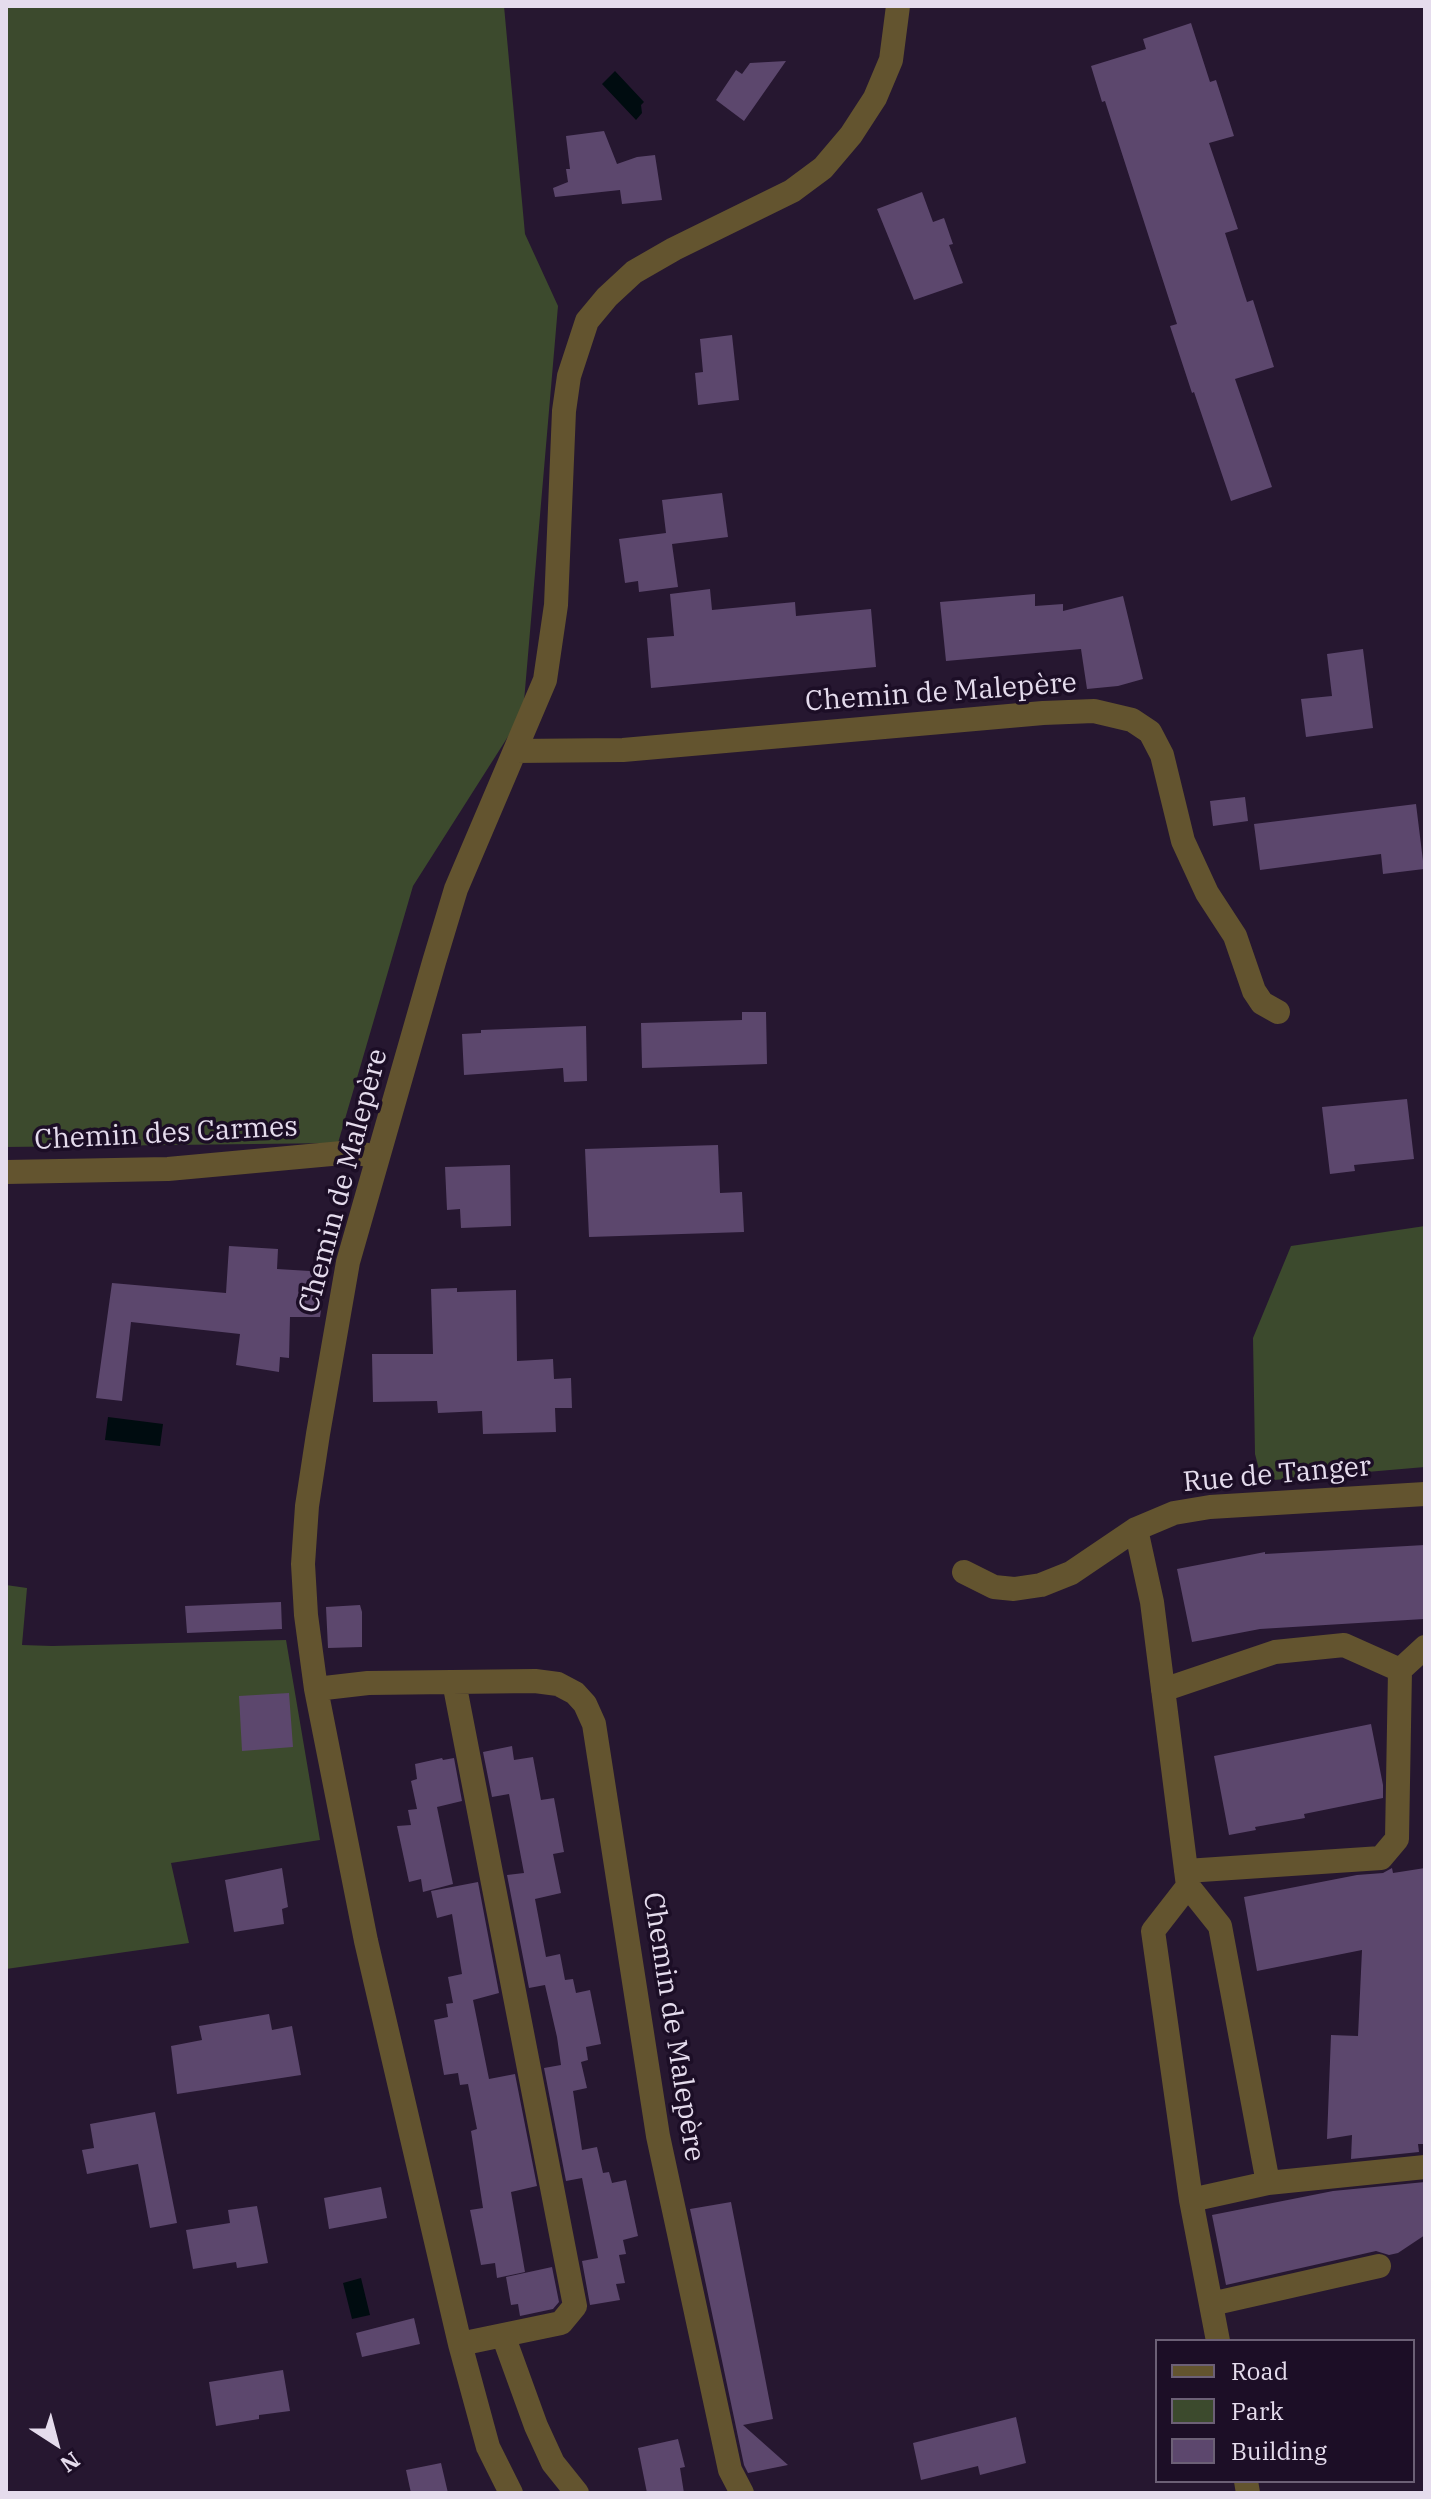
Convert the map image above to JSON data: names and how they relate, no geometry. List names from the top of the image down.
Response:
{
  "streets": {
    "street": ["Chemin de Malepère", "Chemin des Carmes", "Rue de Tanger"]
  },
  "crossings": [
    ["Chemin de Malepère", "Chemin des Carmes"]
  ],
  "legend": ["Road", "Park", "Building"],
  "north": "bottom right"
}
